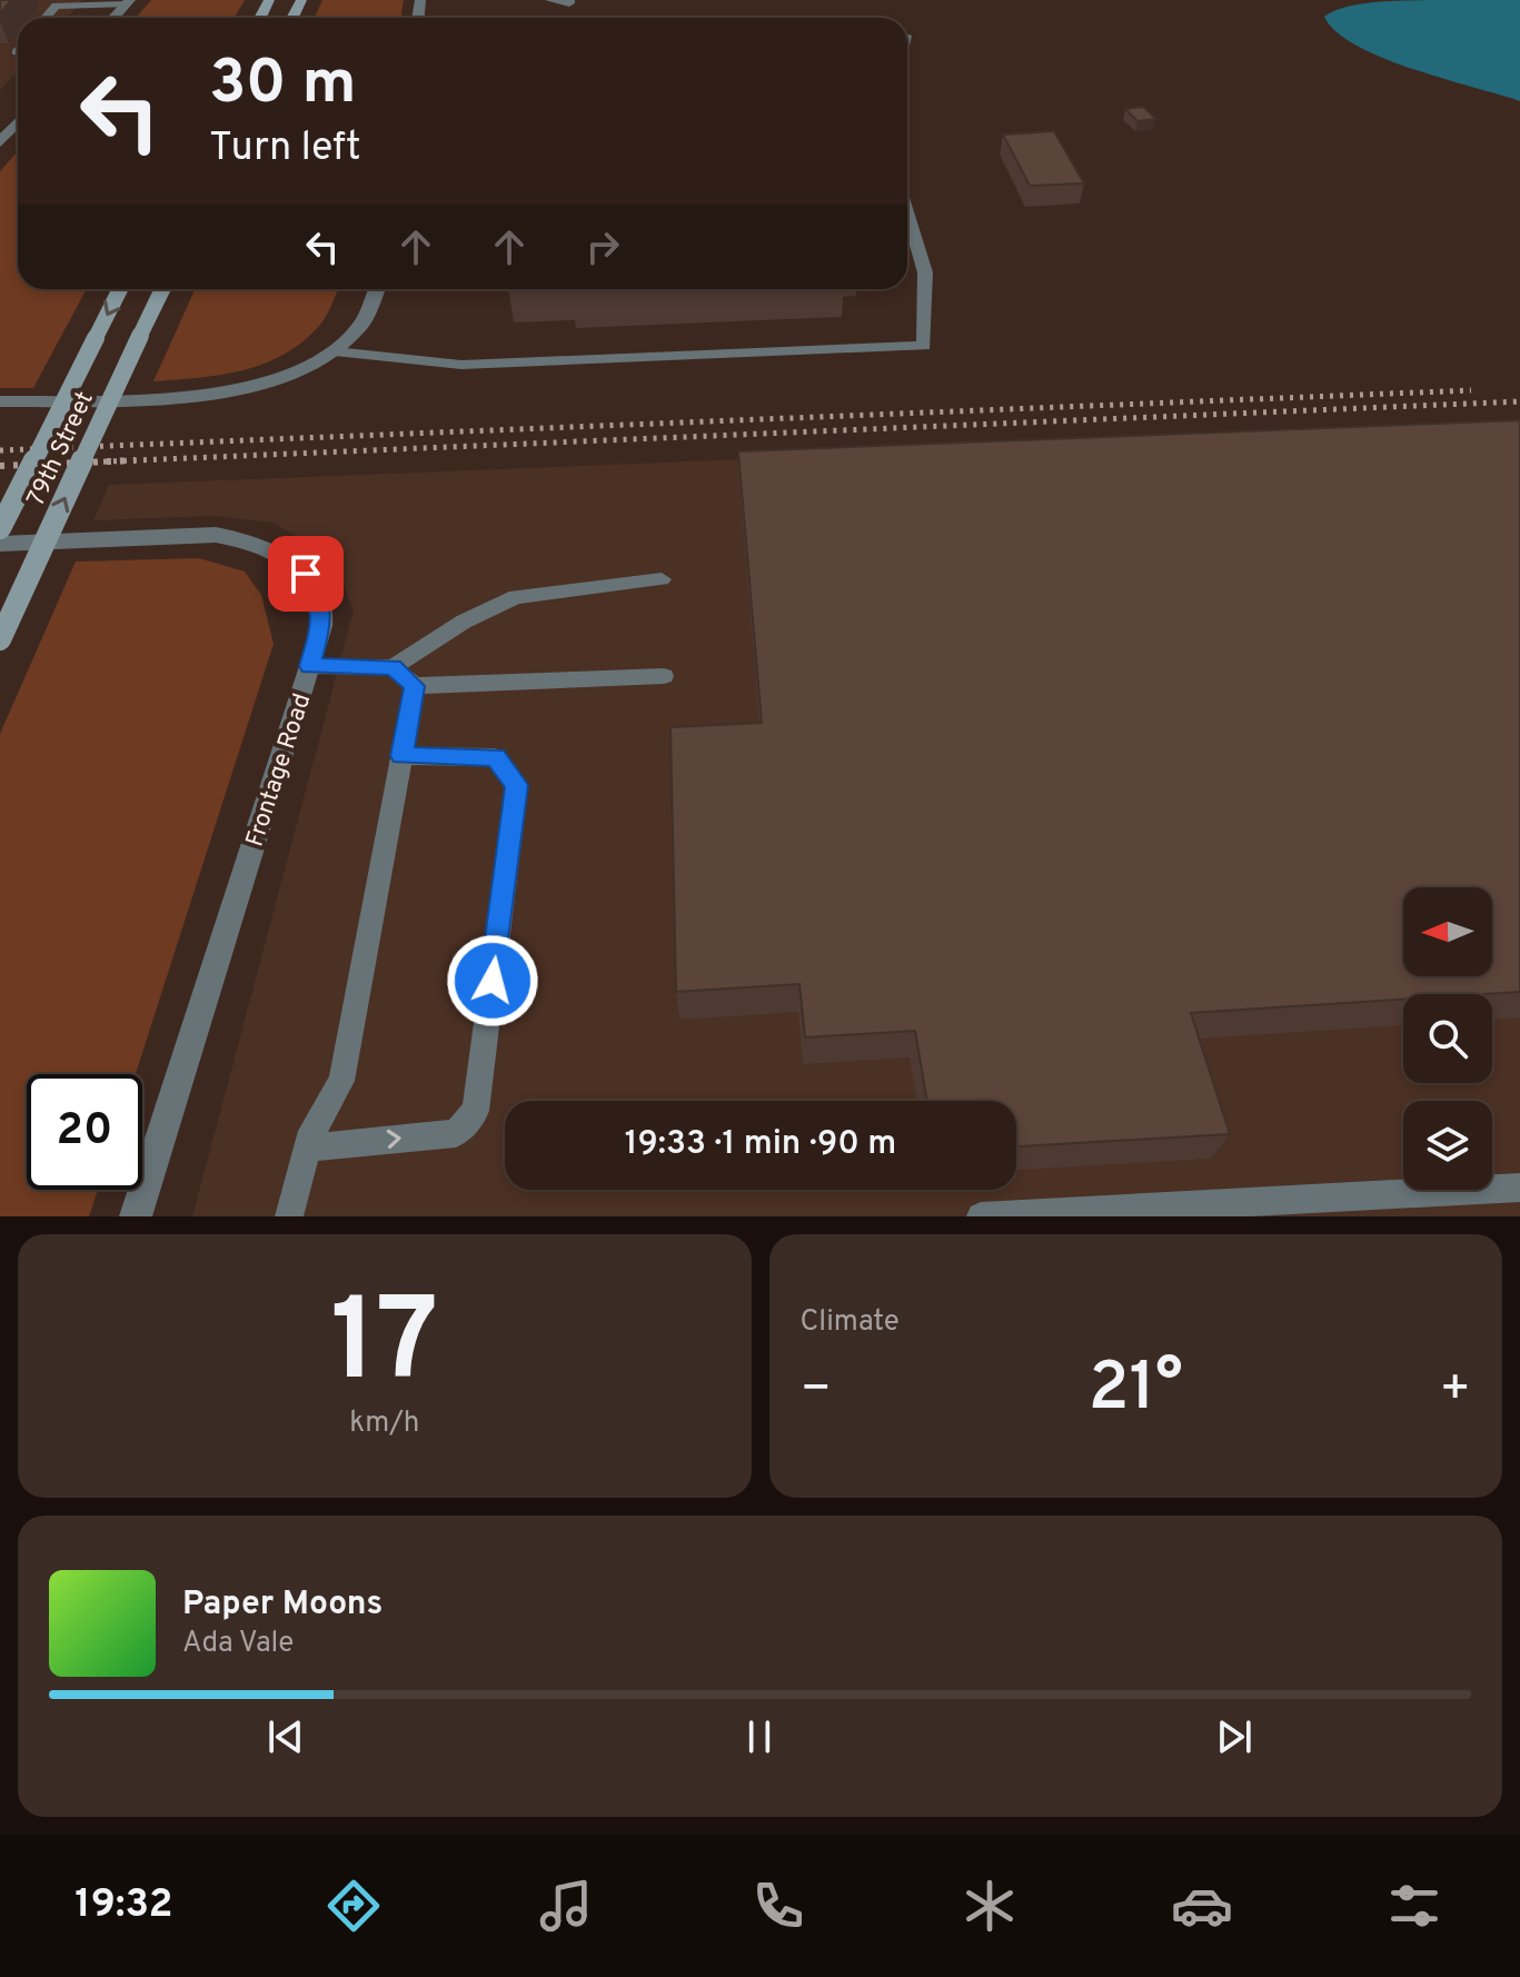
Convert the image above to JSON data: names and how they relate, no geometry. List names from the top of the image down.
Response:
{
  "streets": {
    "main road": ["79th Street"],
    "street": ["Frontage Road"]
  },
  "north": "left",
  "page": {
    "turn": ["30 m", "Turn left"],
    "limit": "20",
    "trip": "19:33 · 1 min · 90 m",
    "tile": [
      ["17", "km/h"],
      "Climate"
    ],
    "heat": ["−", "21°", "+"],
    "song": ["Paper Moons", "Ada Vale"],
    "tabs": "19:32"
  }
}
